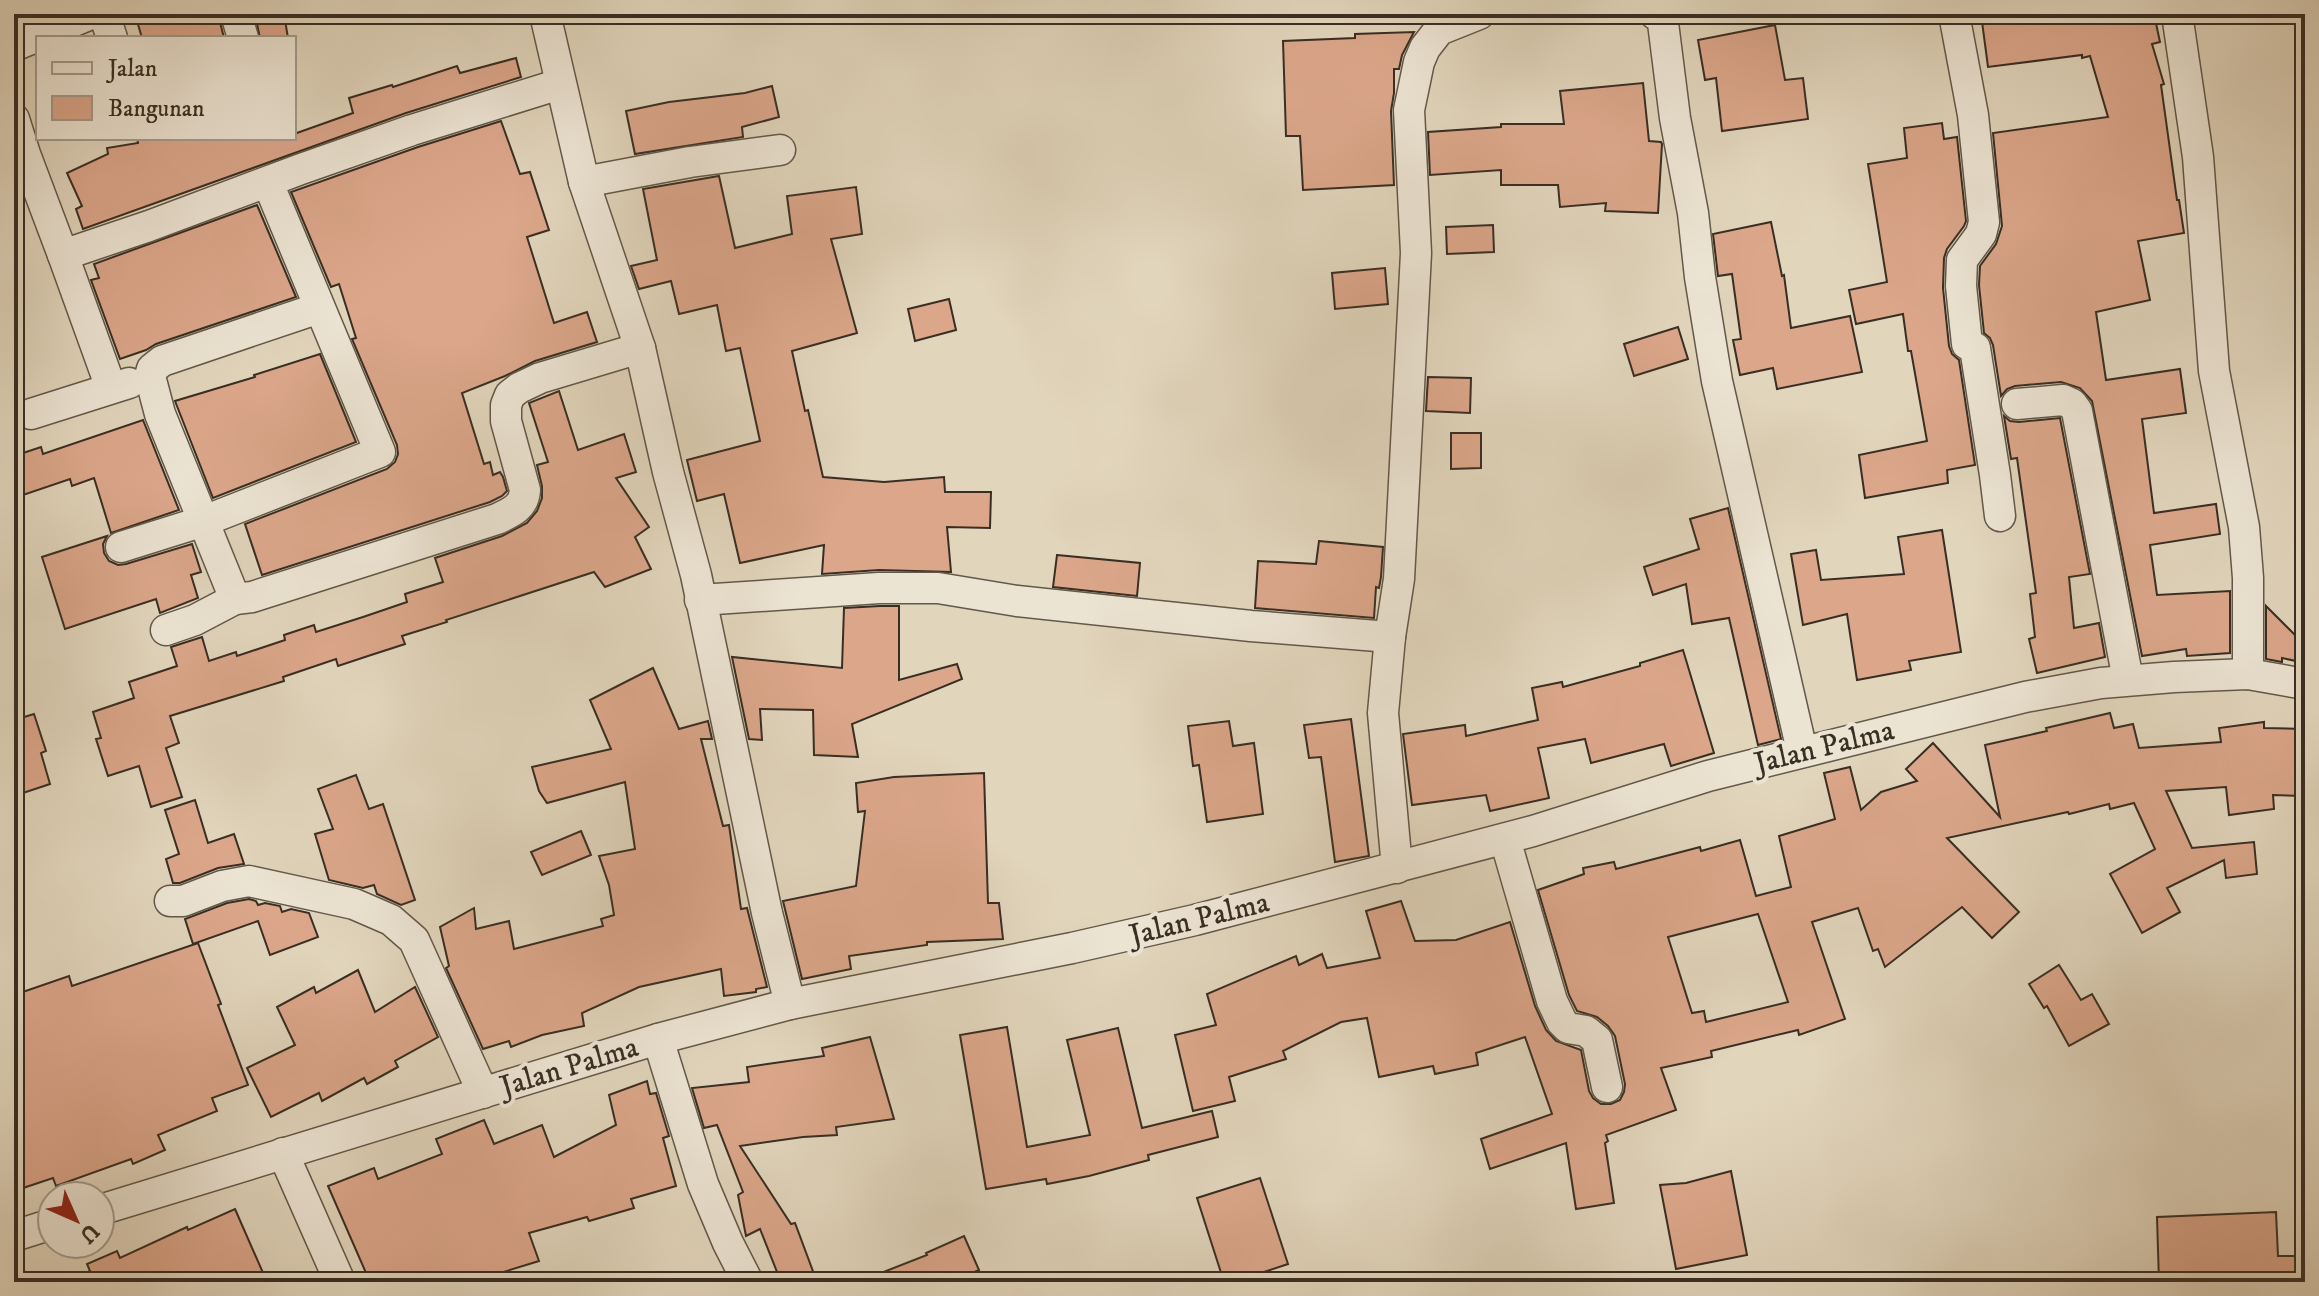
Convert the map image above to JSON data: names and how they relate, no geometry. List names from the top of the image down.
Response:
{
  "streets": {
    "street": ["Jalan Palma"]
  },
  "legend": ["Jalan", "Bangunan"],
  "north": "bottom right"
}
